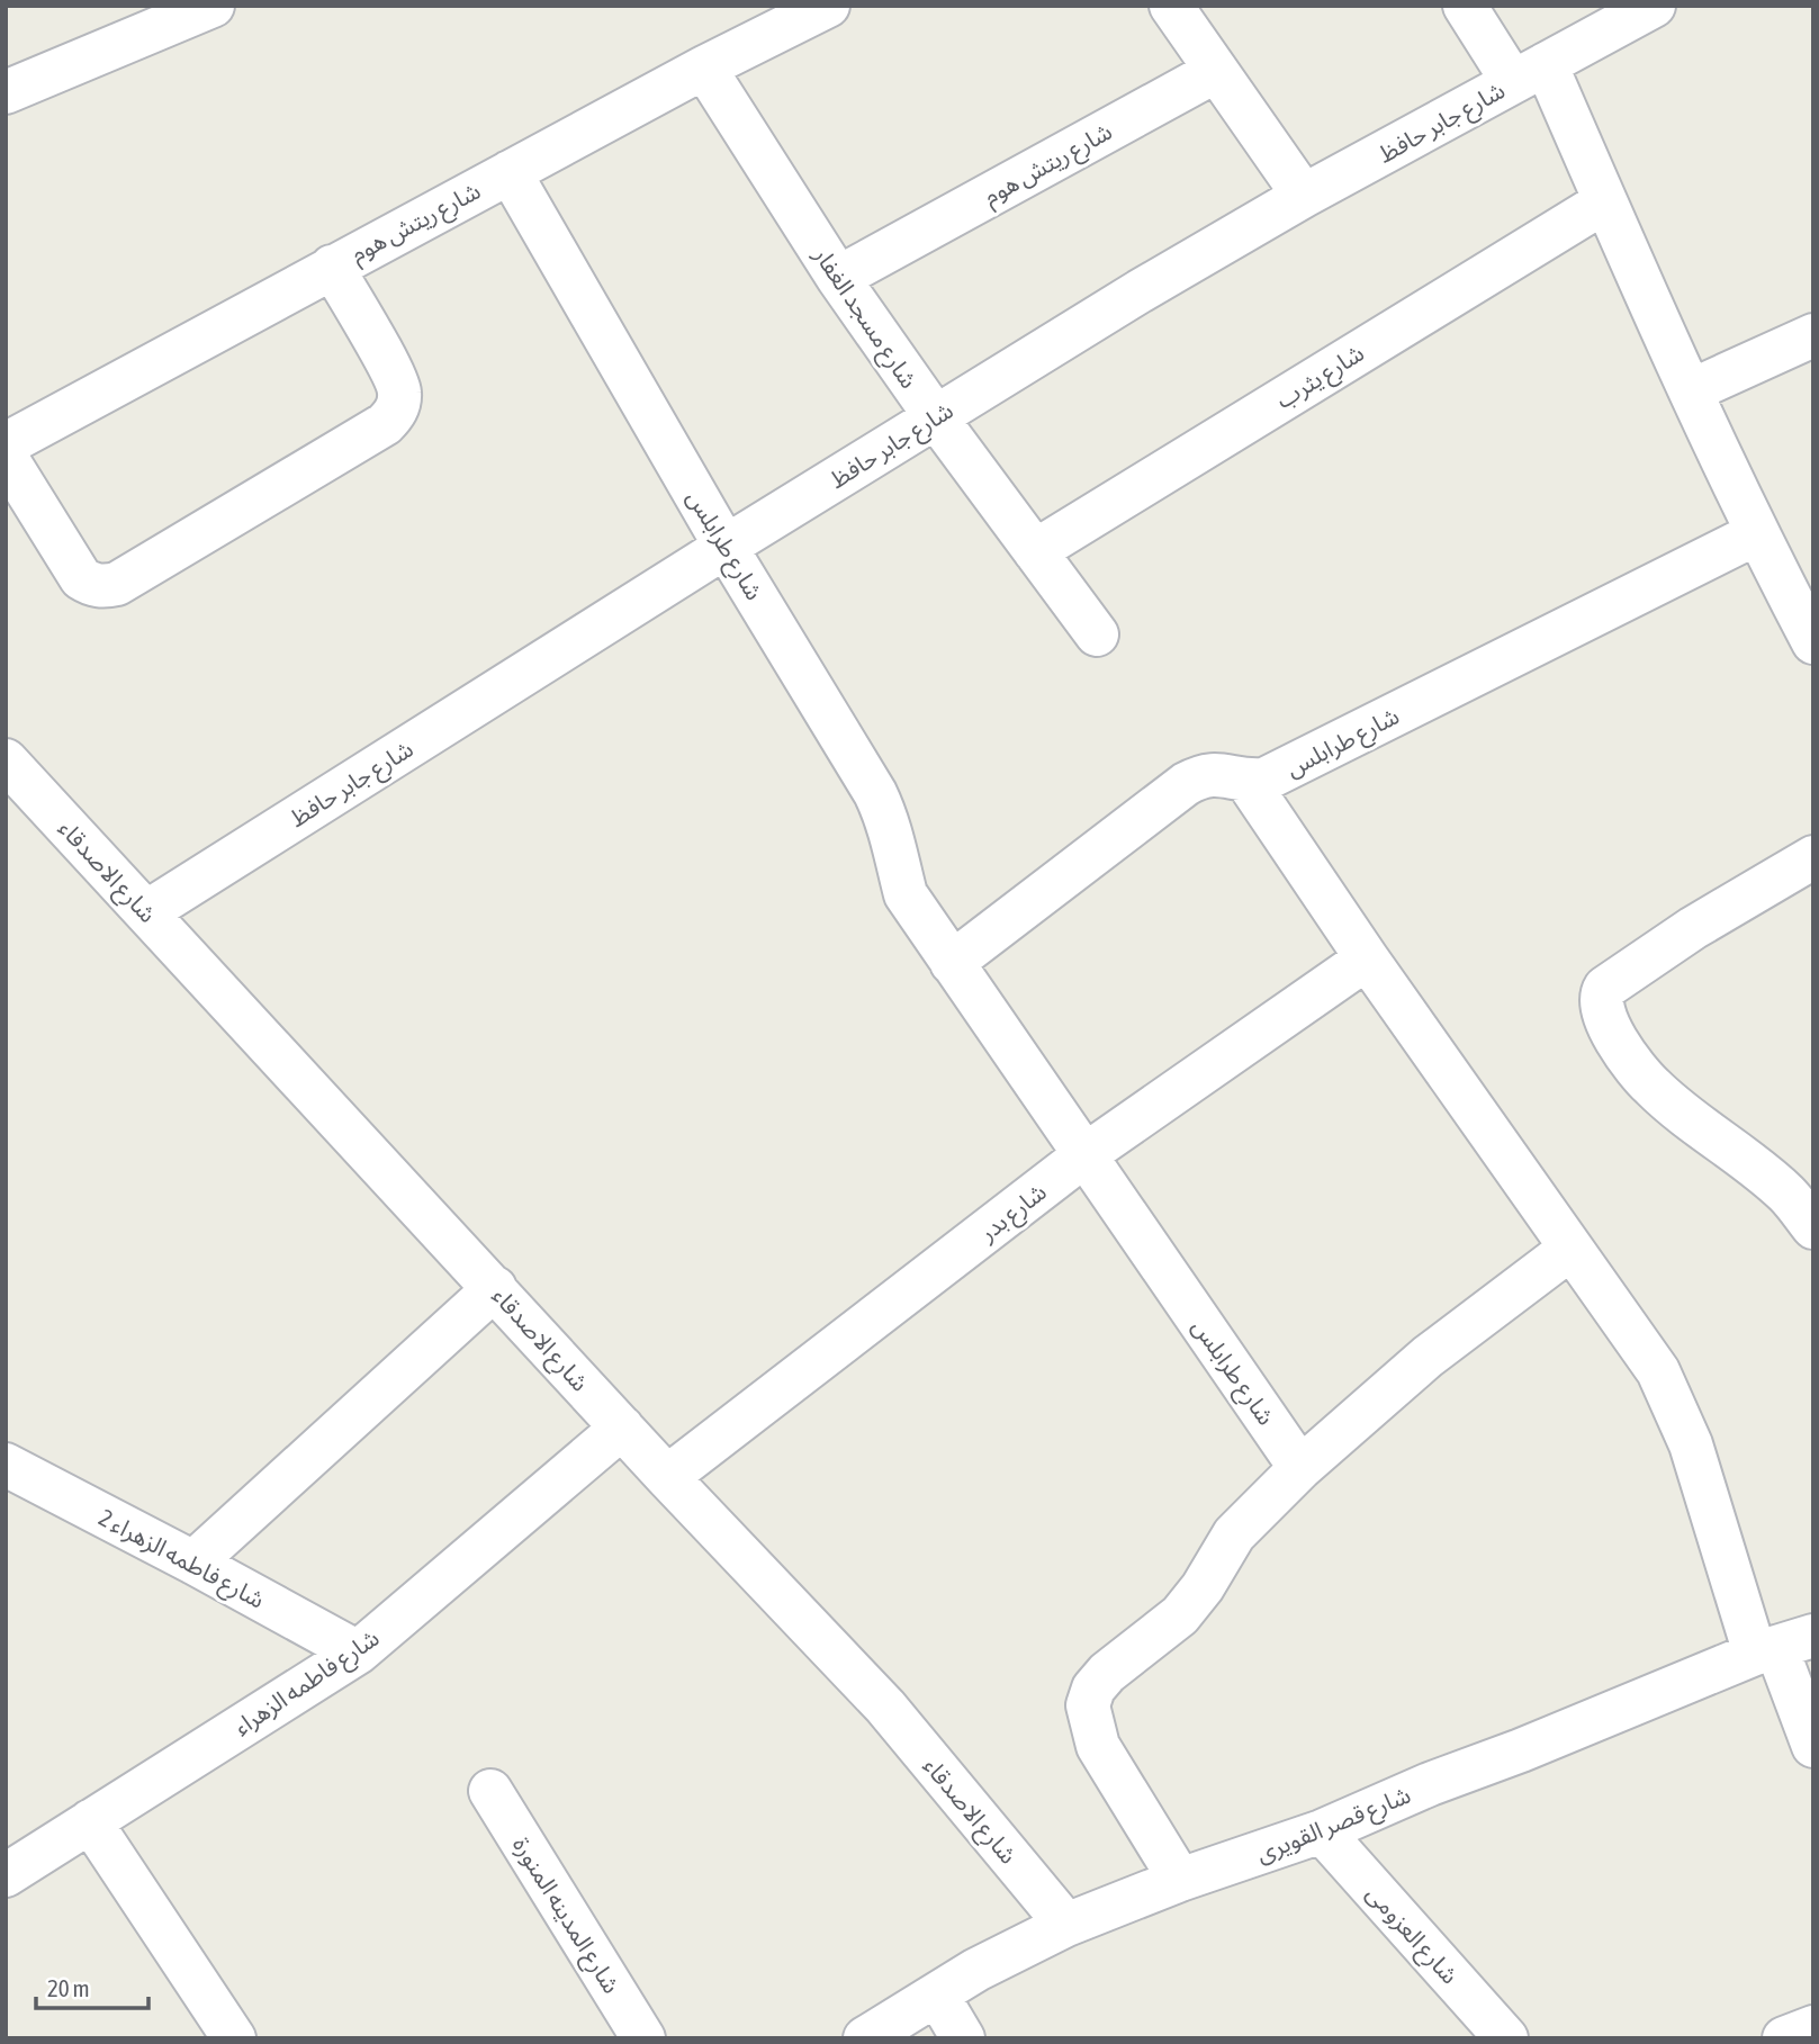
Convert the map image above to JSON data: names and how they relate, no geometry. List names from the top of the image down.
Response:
{
  "streets": {
    "street": [
      "شارع جابر حافظ",
      "شارع ريتش هوم",
      "شارع مسجد الغفار",
      "شارع يثرب",
      "شارع طرابلس",
      "شارع الاصدقاء",
      "شارع بدر",
      "شارع فاطمه الزهراء 2",
      "شارع فاطمه الزهراء",
      "شارع قصر القويرى",
      "شارع المدينه المنورة",
      "شارع العزومى"
    ]
  },
  "crossings": [
    ["شارع جابر حافظ", "شارع مسجد الغفار"],
    ["شارع جابر حافظ", "شارع طرابلس"],
    ["شارع جابر حافظ", "شارع الاصدقاء"],
    ["شارع ريتش هوم", "شارع مسجد الغفار"],
    ["شارع ريتش هوم", "شارع طرابلس"],
    ["شارع مسجد الغفار", "شارع يثرب"],
    ["شارع طرابلس", "شارع بدر"],
    ["شارع الاصدقاء", "شارع بدر"],
    ["شارع الاصدقاء", "شارع فاطمه الزهراء"],
    ["شارع الاصدقاء", "شارع قصر القويرى"],
    ["شارع فاطمه الزهراء 2", "شارع فاطمه الزهراء"],
    ["شارع قصر القويرى", "شارع العزومى"]
  ],
  "scale_bar": "20 m"
}
